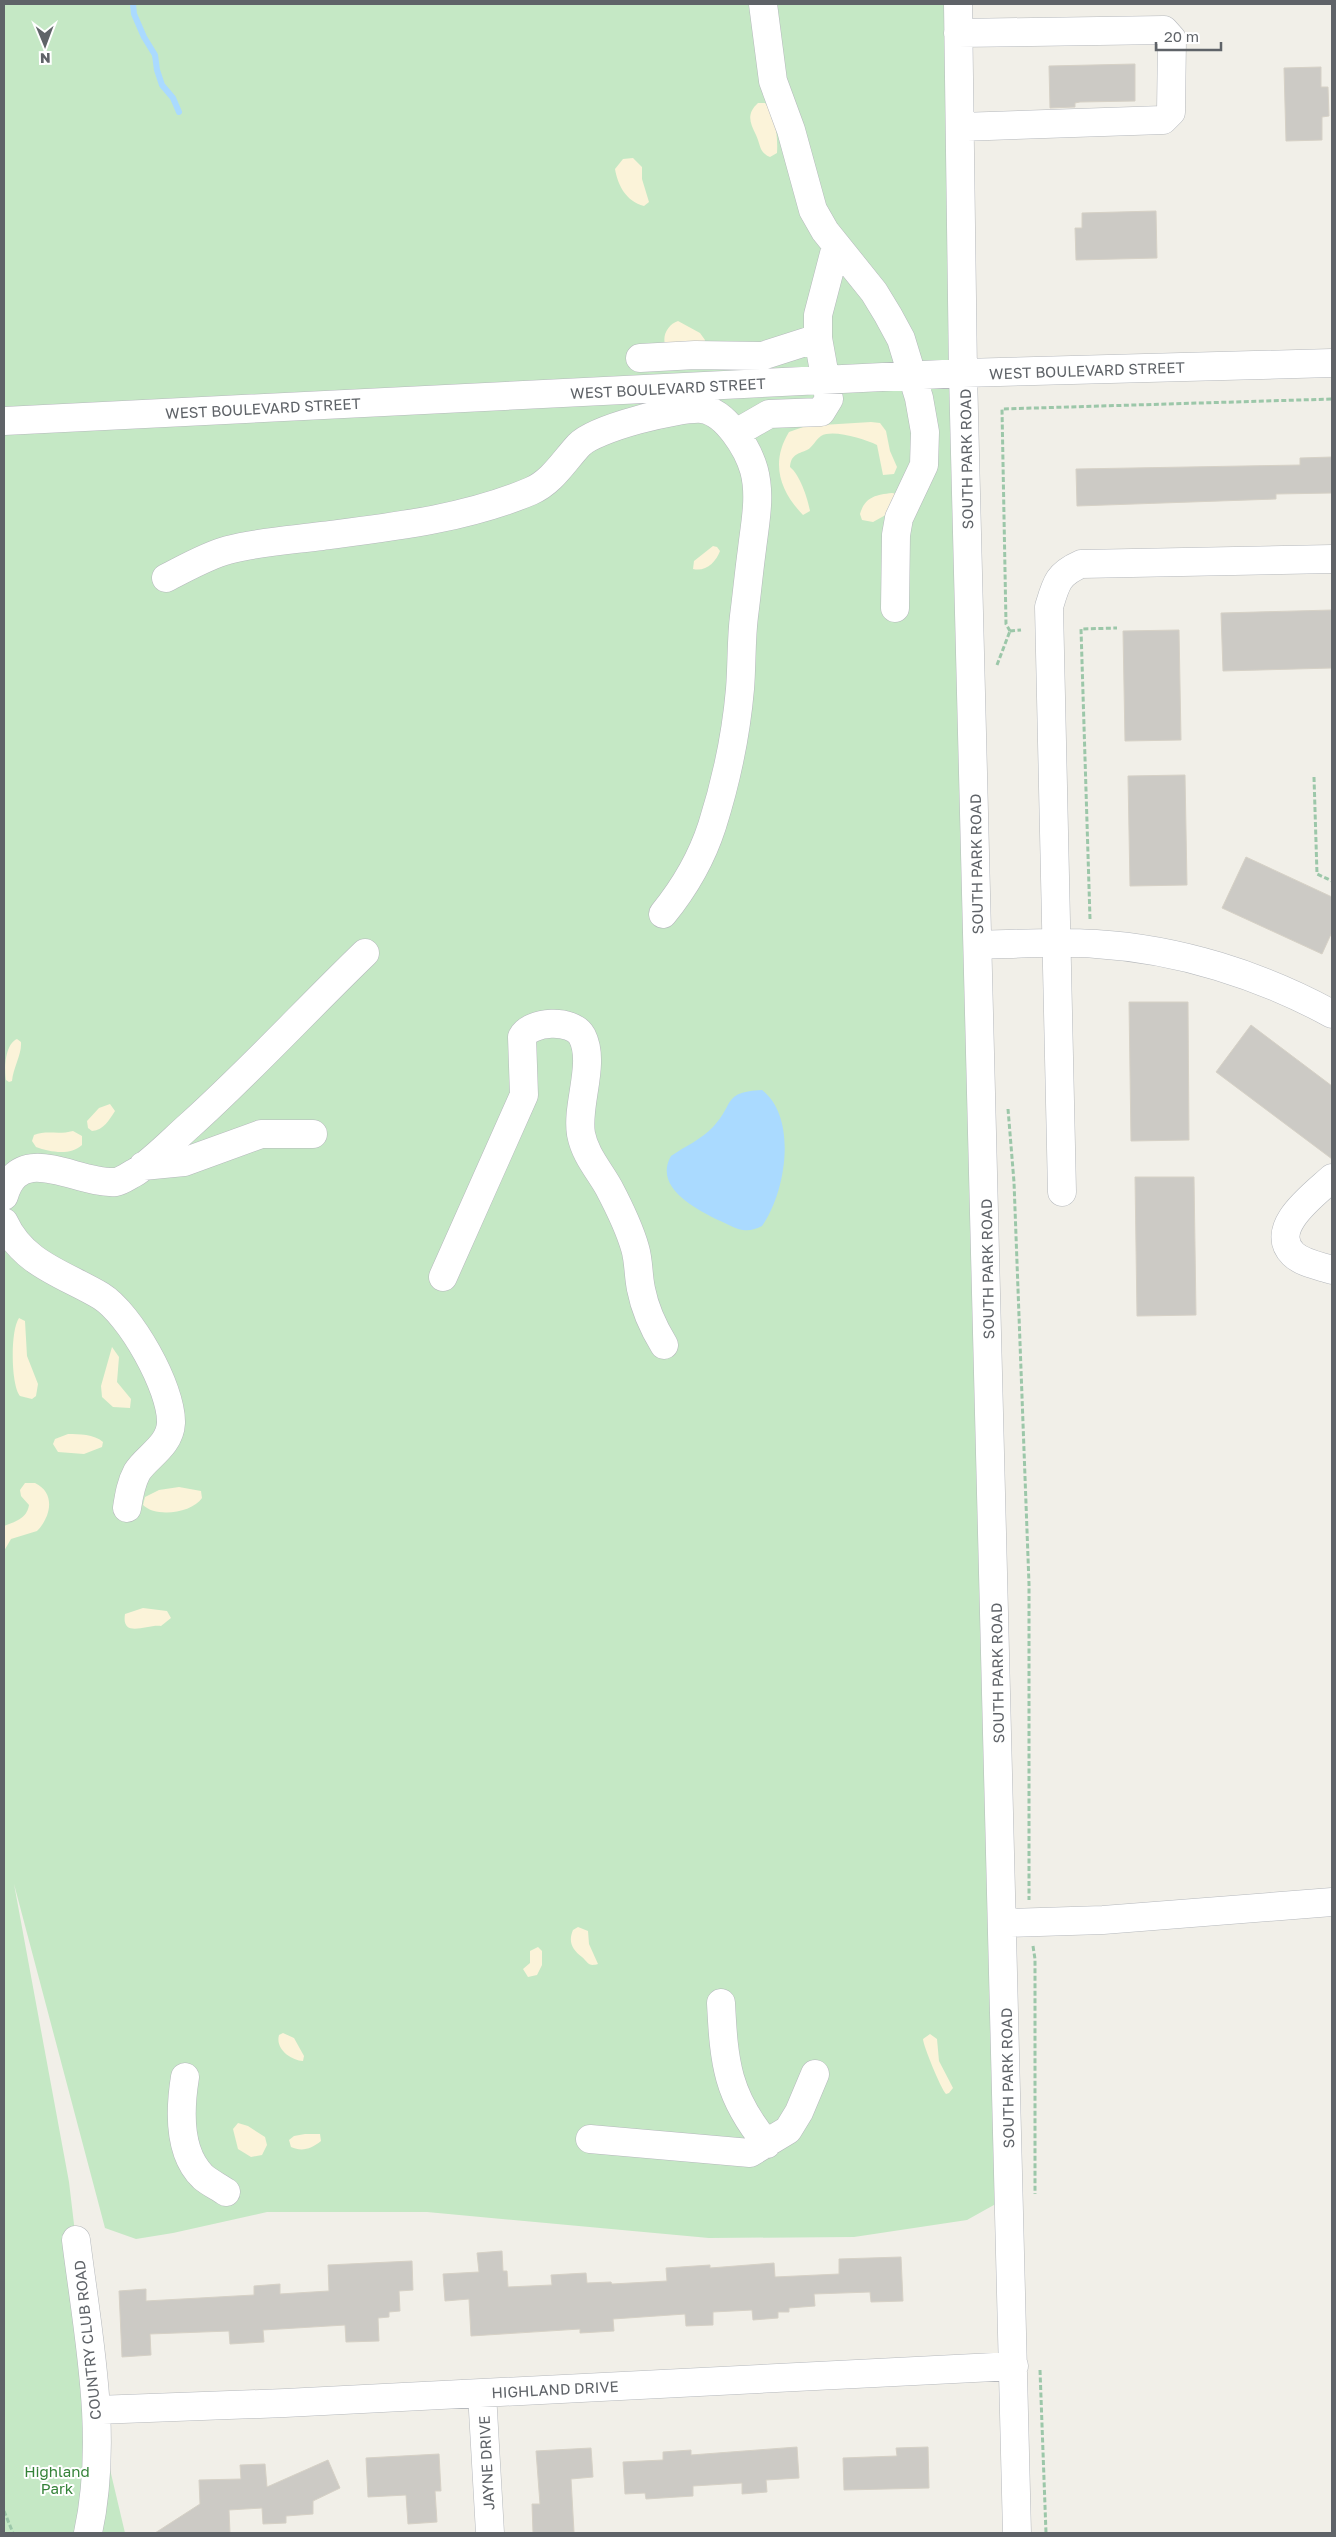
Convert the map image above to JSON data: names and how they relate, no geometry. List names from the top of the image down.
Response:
{
  "streets": {
    "street": [
      "WEST BOULEVARD STREET",
      "SOUTH PARK ROAD",
      "COUNTRY CLUB ROAD",
      "HIGHLAND DRIVE",
      "JAYNE DRIVE"
    ]
  },
  "crossings": [
    ["WEST BOULEVARD STREET", "SOUTH PARK ROAD"],
    ["SOUTH PARK ROAD", "HIGHLAND DRIVE"],
    ["COUNTRY CLUB ROAD", "HIGHLAND DRIVE"],
    ["HIGHLAND DRIVE", "JAYNE DRIVE"]
  ],
  "parks": ["Highland Park"],
  "scale_bar": "20 m",
  "north": "bottom"
}
